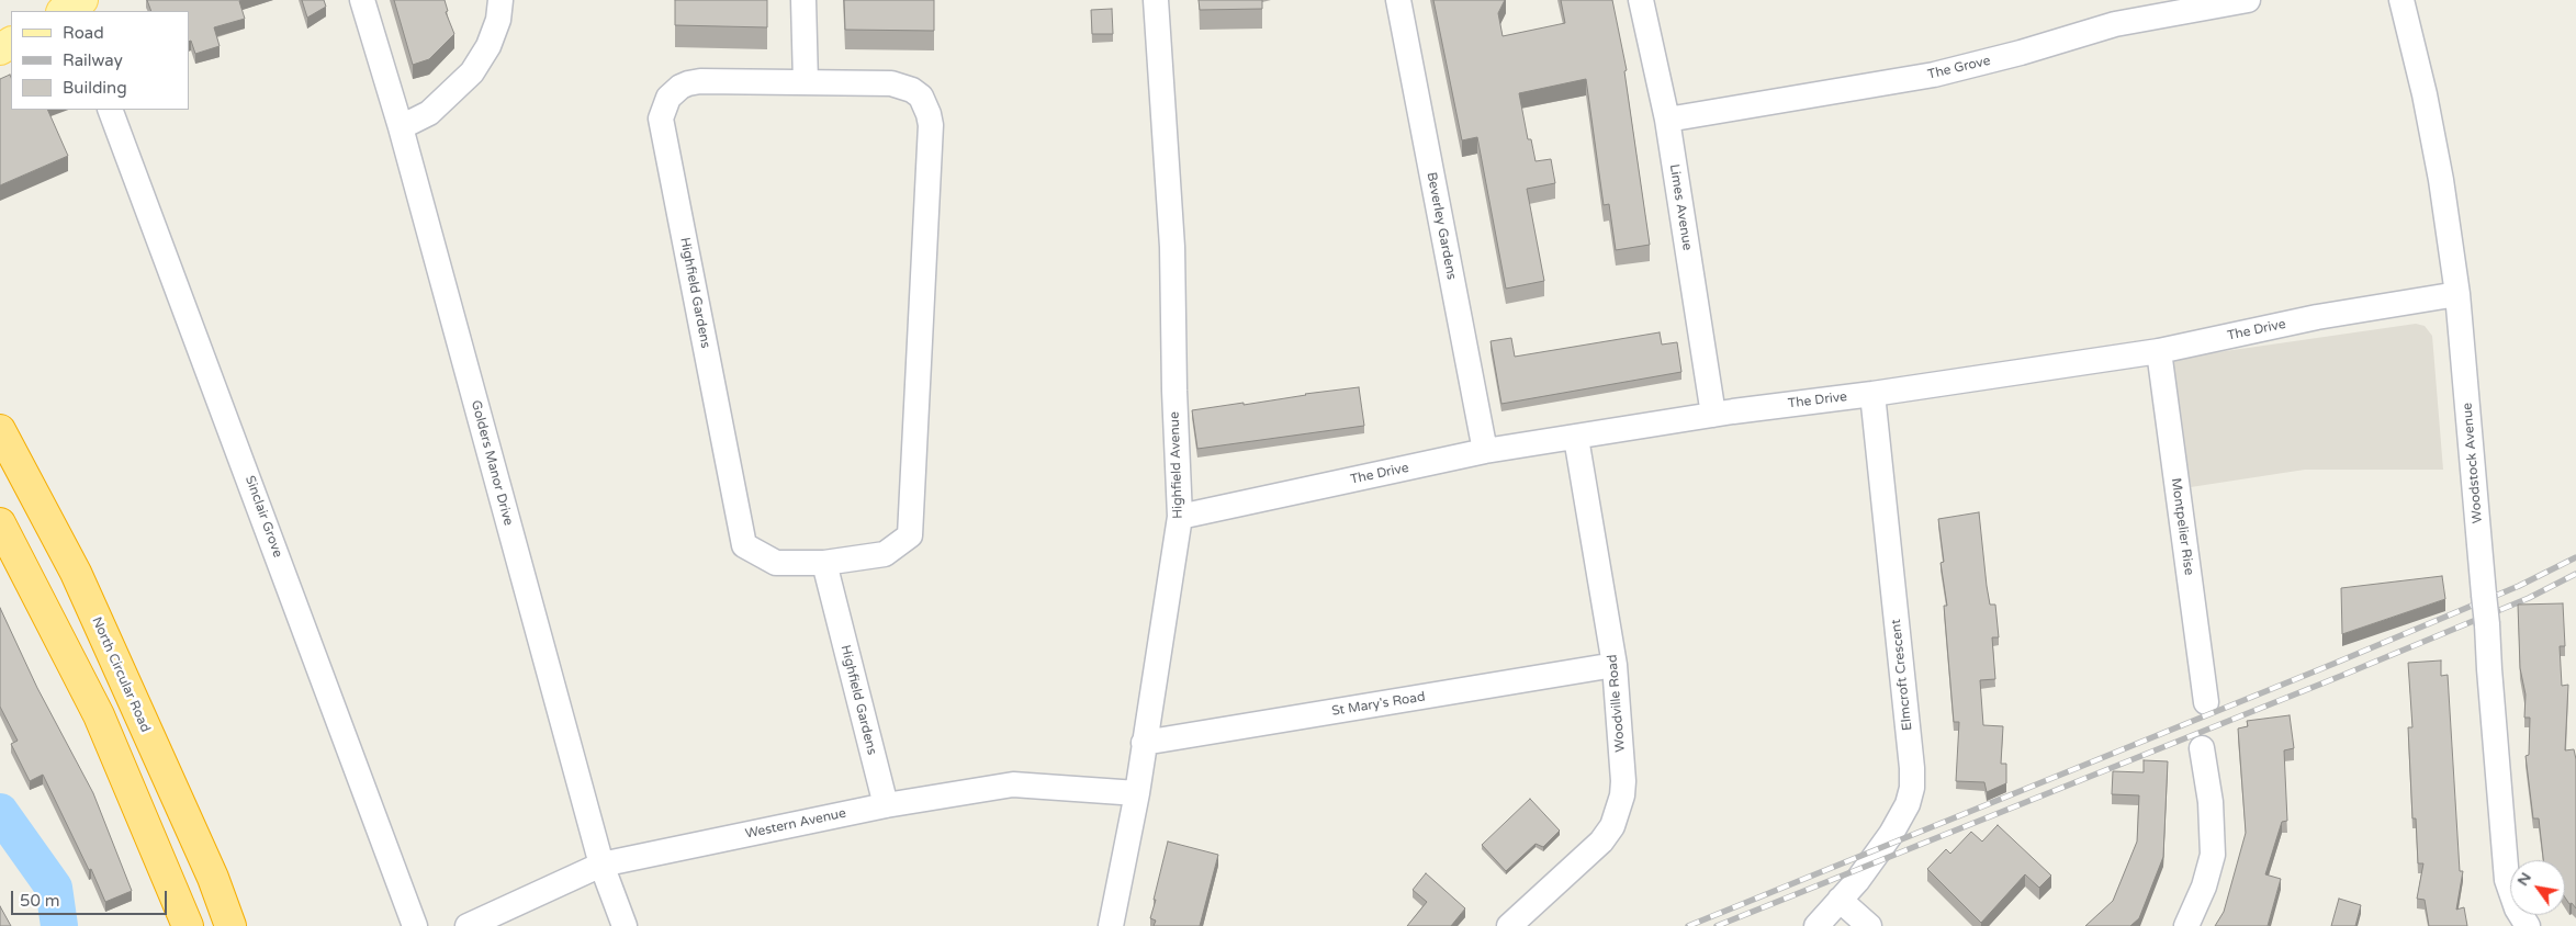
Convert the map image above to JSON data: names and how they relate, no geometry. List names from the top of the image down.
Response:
{
  "streets": {
    "highway": ["North Circular Road"],
    "street": [
      "The Grove",
      "Limes Avenue",
      "Beverley Gardens",
      "Highfield Gardens",
      "The Drive",
      "Golders Manor Drive",
      "Woodstock Avenue",
      "Highfield Avenue",
      "Sinclair Grove",
      "Montpelier Rise",
      "Elmcroft Crescent",
      "Woodville Road",
      "St Mary's Road",
      "Western Avenue"
    ]
  },
  "crossings": [
    ["The Grove", "Limes Avenue"],
    ["Limes Avenue", "The Drive"],
    ["Beverley Gardens", "The Drive"],
    ["Highfield Gardens", "Western Avenue"],
    ["The Drive", "Woodstock Avenue"],
    ["The Drive", "Highfield Avenue"],
    ["The Drive", "Montpelier Rise"],
    ["The Drive", "Elmcroft Crescent"],
    ["The Drive", "Woodville Road"],
    ["Golders Manor Drive", "Western Avenue"],
    ["Highfield Avenue", "St Mary's Road"],
    ["Highfield Avenue", "Western Avenue"],
    ["Woodville Road", "St Mary's Road"]
  ],
  "legend": ["Road", "Railway", "Building"],
  "scale_bar": "50 m",
  "north": "top left"
}
